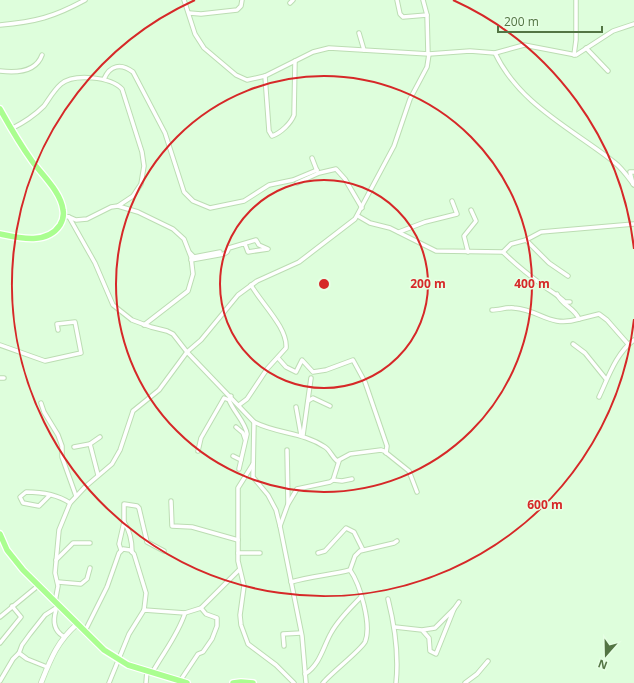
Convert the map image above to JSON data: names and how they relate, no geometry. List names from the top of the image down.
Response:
{
  "scale_bar": "200 m",
  "north": "bottom",
  "rings": ["200 m", "400 m", "600 m"]
}
